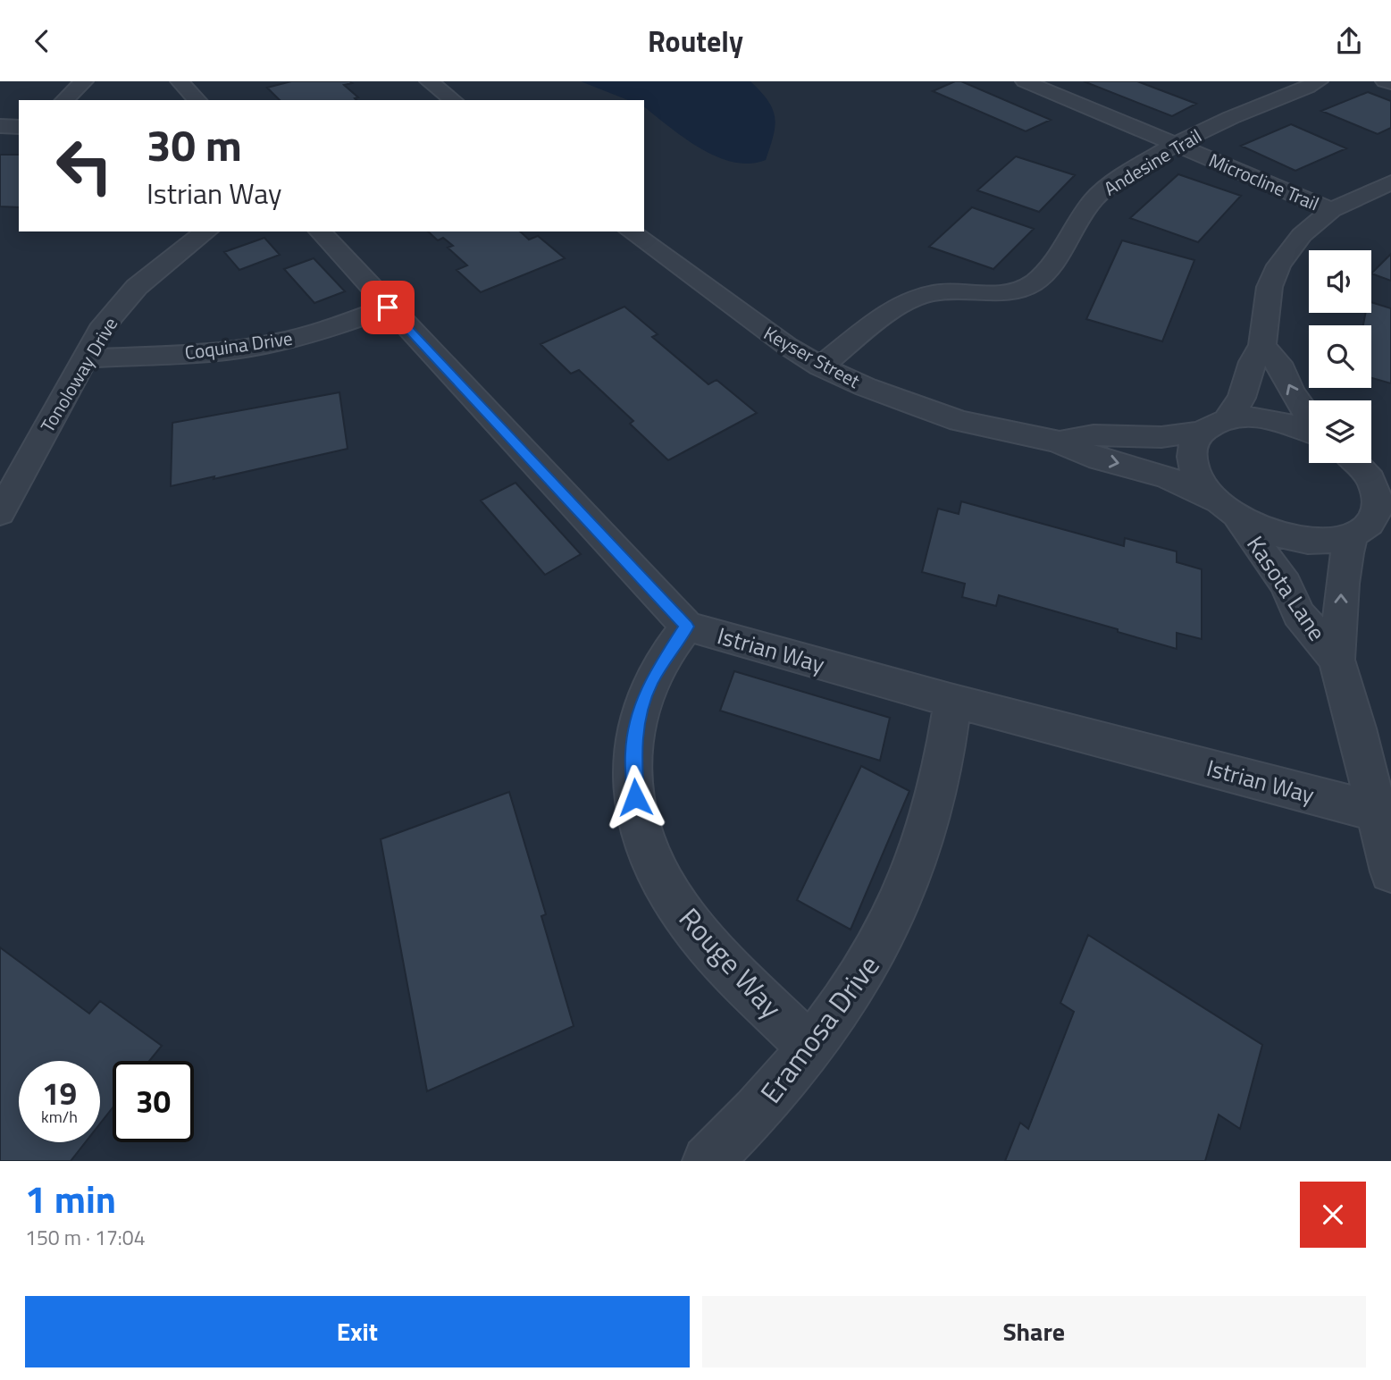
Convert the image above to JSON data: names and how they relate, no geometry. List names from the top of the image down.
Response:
{
  "streets": {
    "street": [
      "Andesine Trail",
      "Microcline Trail",
      "Coquina Drive",
      "Keyser Street",
      "Tonoloway Drive",
      "Kasota Lane",
      "Istrian Way",
      "Rouge Way",
      "Eramosa Drive"
    ]
  },
  "crossings": [
    ["Andesine Trail", "Microcline Trail"],
    ["Andesine Trail", "Keyser Street"],
    ["Coquina Drive", "Tonoloway Drive"],
    ["Coquina Drive", "Istrian Way"],
    ["Keyser Street", "Kasota Lane"],
    ["Kasota Lane", "Istrian Way"],
    ["Istrian Way", "Rouge Way"],
    ["Istrian Way", "Eramosa Drive"],
    ["Rouge Way", "Eramosa Drive"]
  ],
  "page": {
    "header": "Routely",
    "turn": ["30 m", "Istrian Way"],
    "speed": "19 km/h",
    "limit": "30",
    "heading": ["1 min", "150 m · 17:04"],
    "buttons": ["Exit", "Share"]
  }
}
